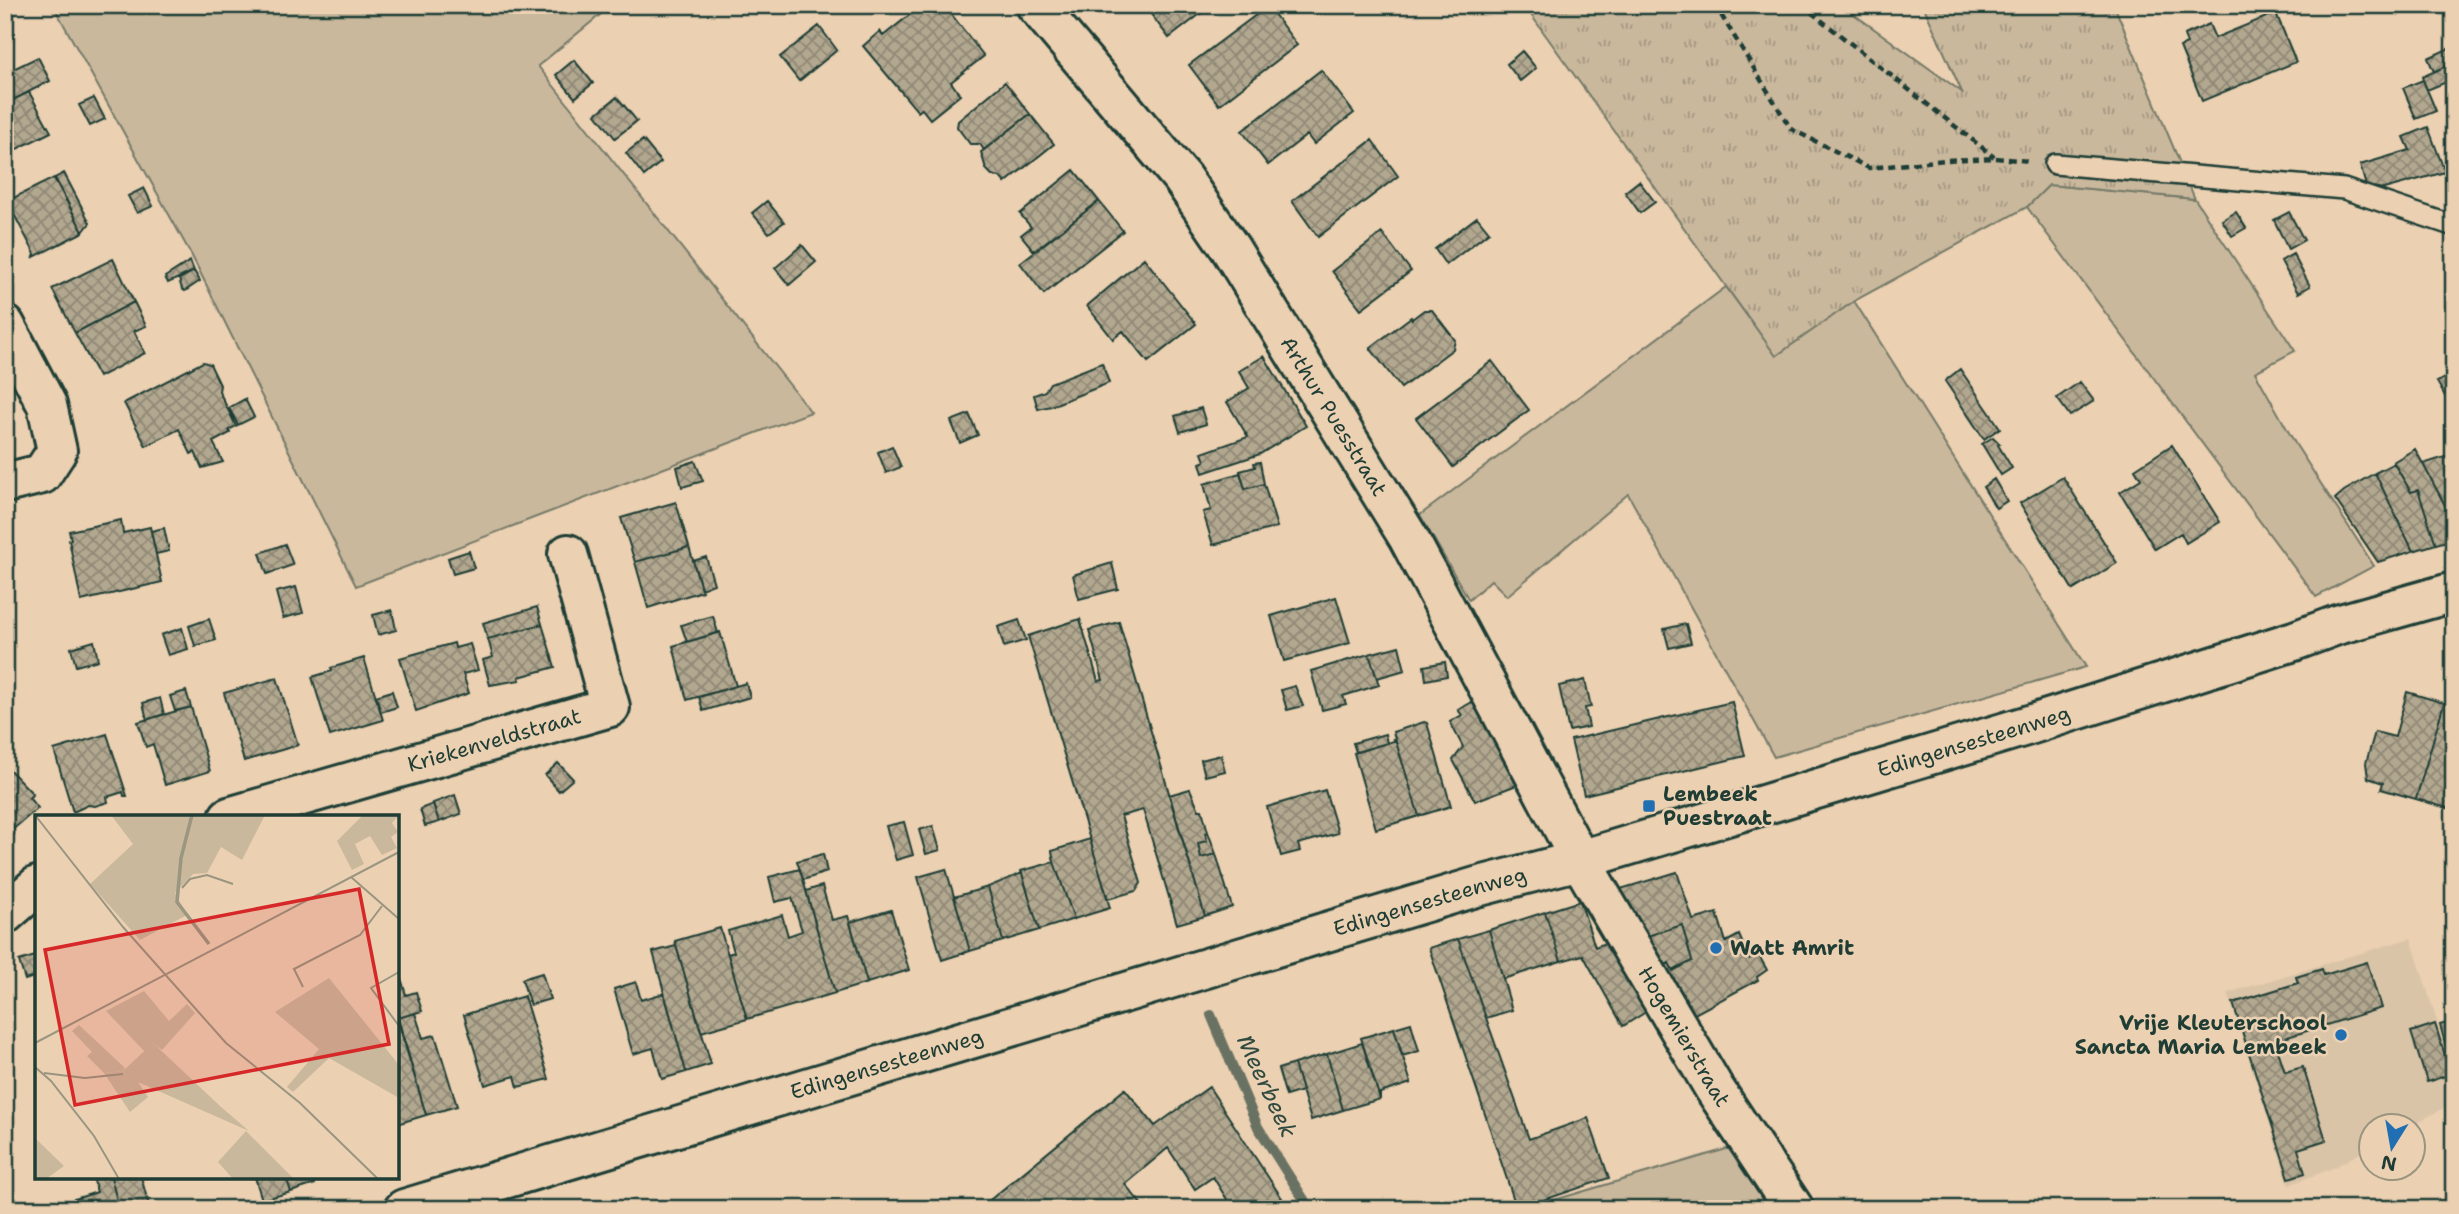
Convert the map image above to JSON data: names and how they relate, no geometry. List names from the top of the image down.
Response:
{
  "streets": {
    "street": [
      "Arthur Puesstraat",
      "Kriekenveldstraat",
      "Edingensesteenweg",
      "Hogemierstraat"
    ]
  },
  "crossings": [
    ["Arthur Puesstraat", "Edingensesteenweg"],
    ["Arthur Puesstraat", "Hogemierstraat"],
    ["Edingensesteenweg", "Hogemierstraat"]
  ],
  "water": ["Meerbeek"],
  "places": {
    "transit": ["Lembeek Puestraat"],
    "other": ["Watt Amrit", "Vrije Kleuterschool Sancta Maria Lembeek"]
  },
  "north": "bottom"
}
